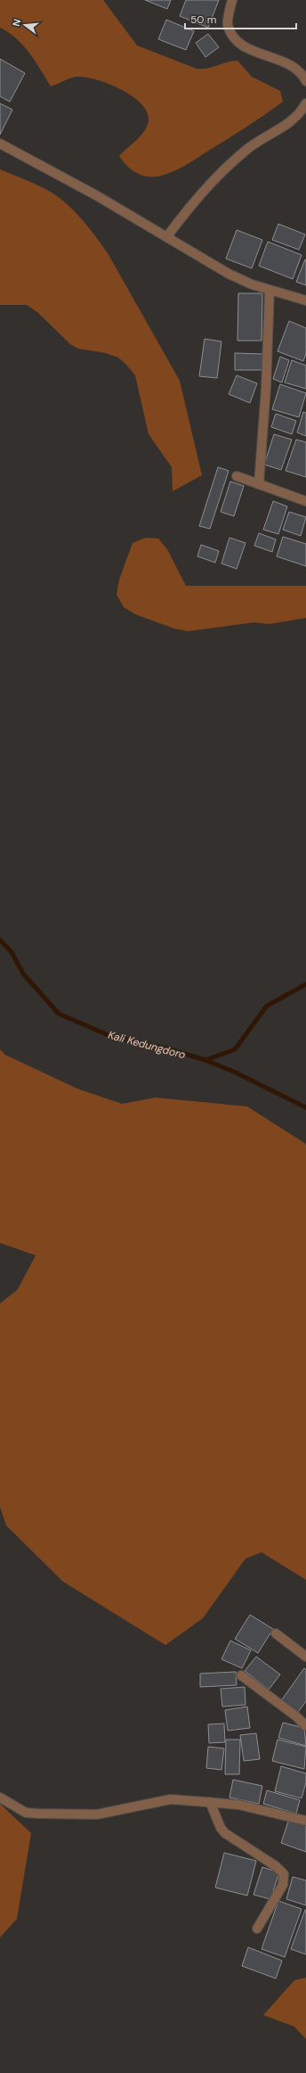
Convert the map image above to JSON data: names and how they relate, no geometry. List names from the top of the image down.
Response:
{
  "water": ["Kali Kedungdoro"],
  "scale_bar": "50 m",
  "north": "left"
}
